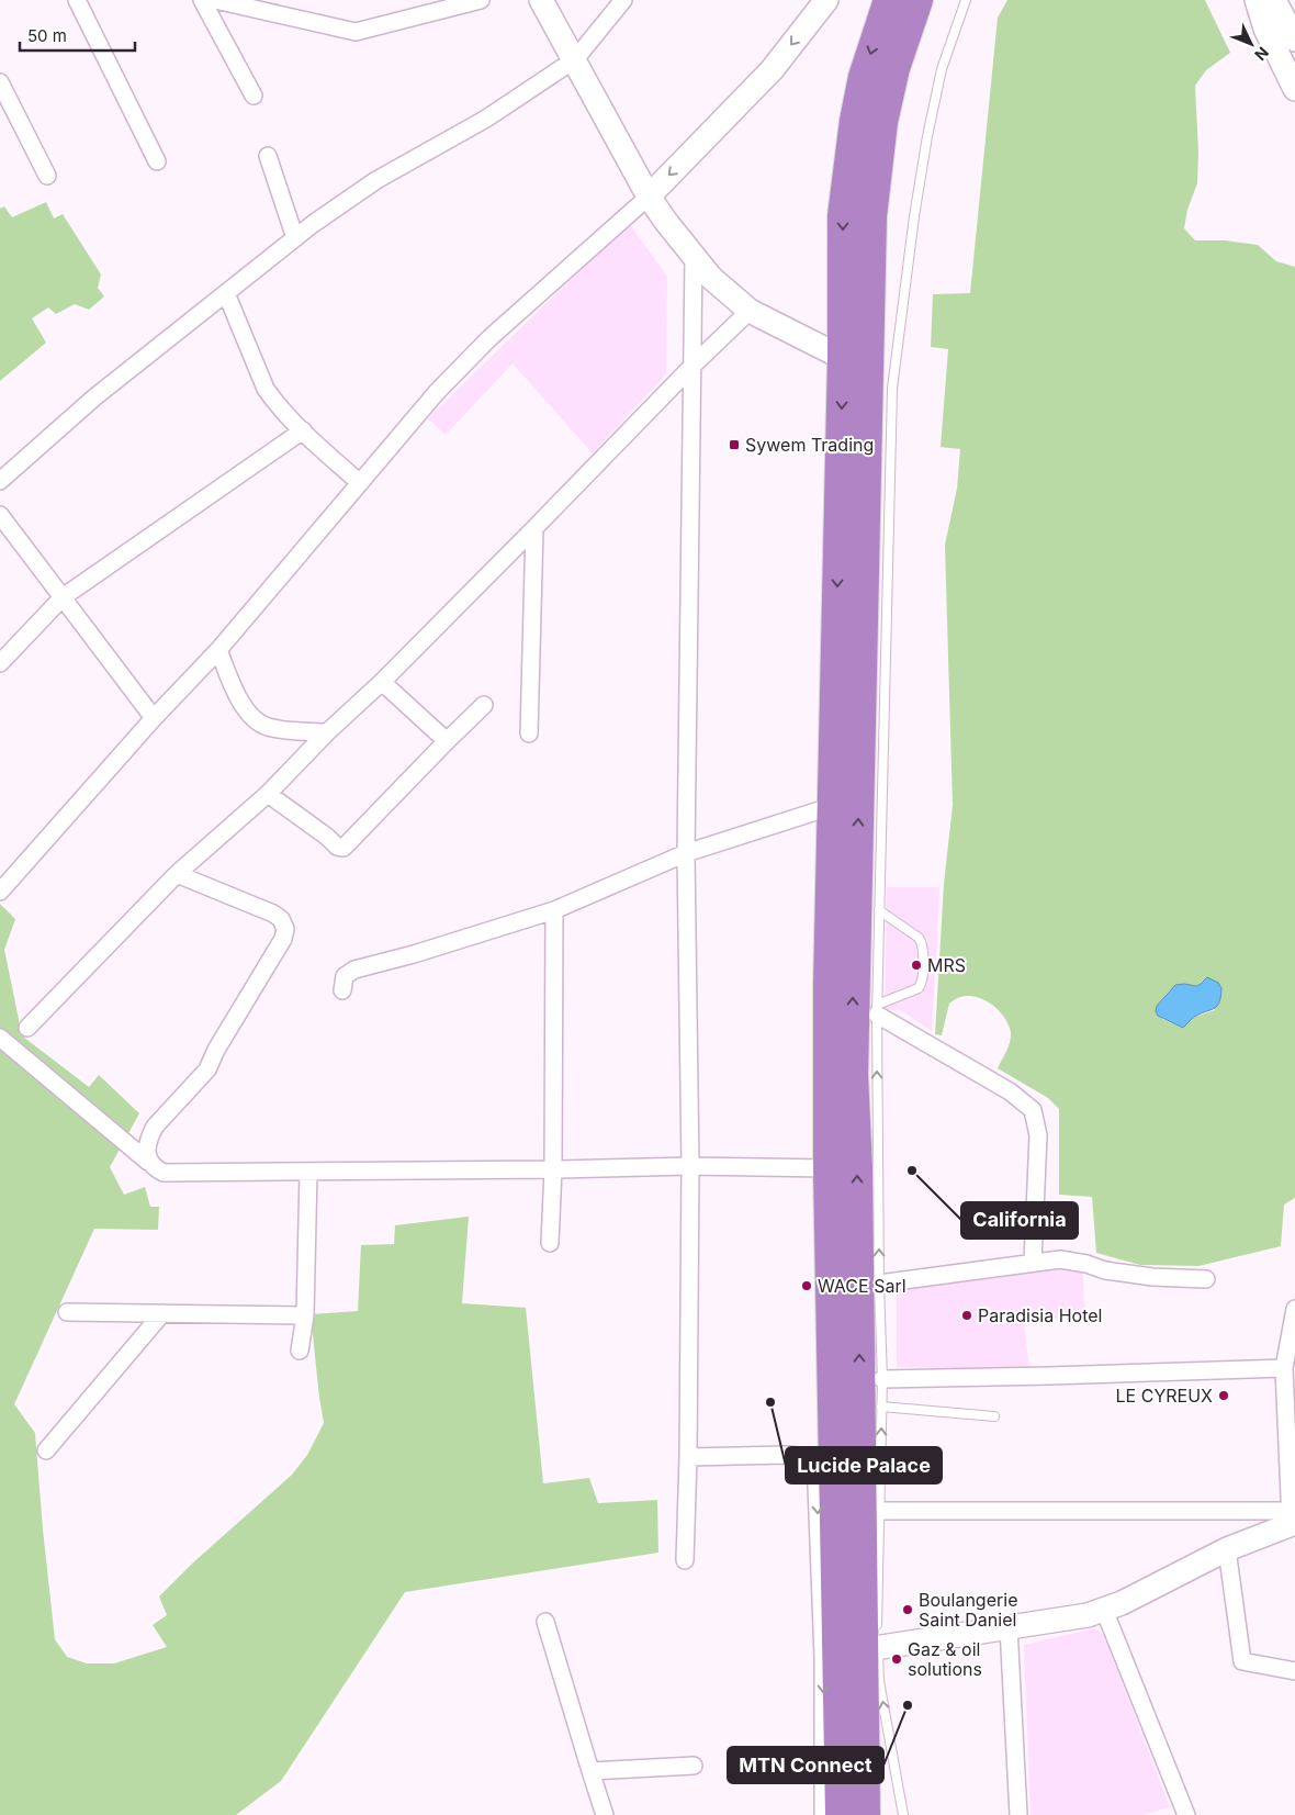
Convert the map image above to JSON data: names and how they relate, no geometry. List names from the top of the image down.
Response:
{
  "places": {
    "transit": ["Sywem Trading"],
    "other": [
      "MRS",
      "California",
      "WACE Sarl",
      "Paradisia Hotel",
      "LE CYREUX",
      "Lucide Palace",
      "Boulangerie Saint Daniel",
      "Gaz & oil solutions",
      "MTN Connect"
    ]
  },
  "scale_bar": "50 m",
  "north": "bottom right"
}
